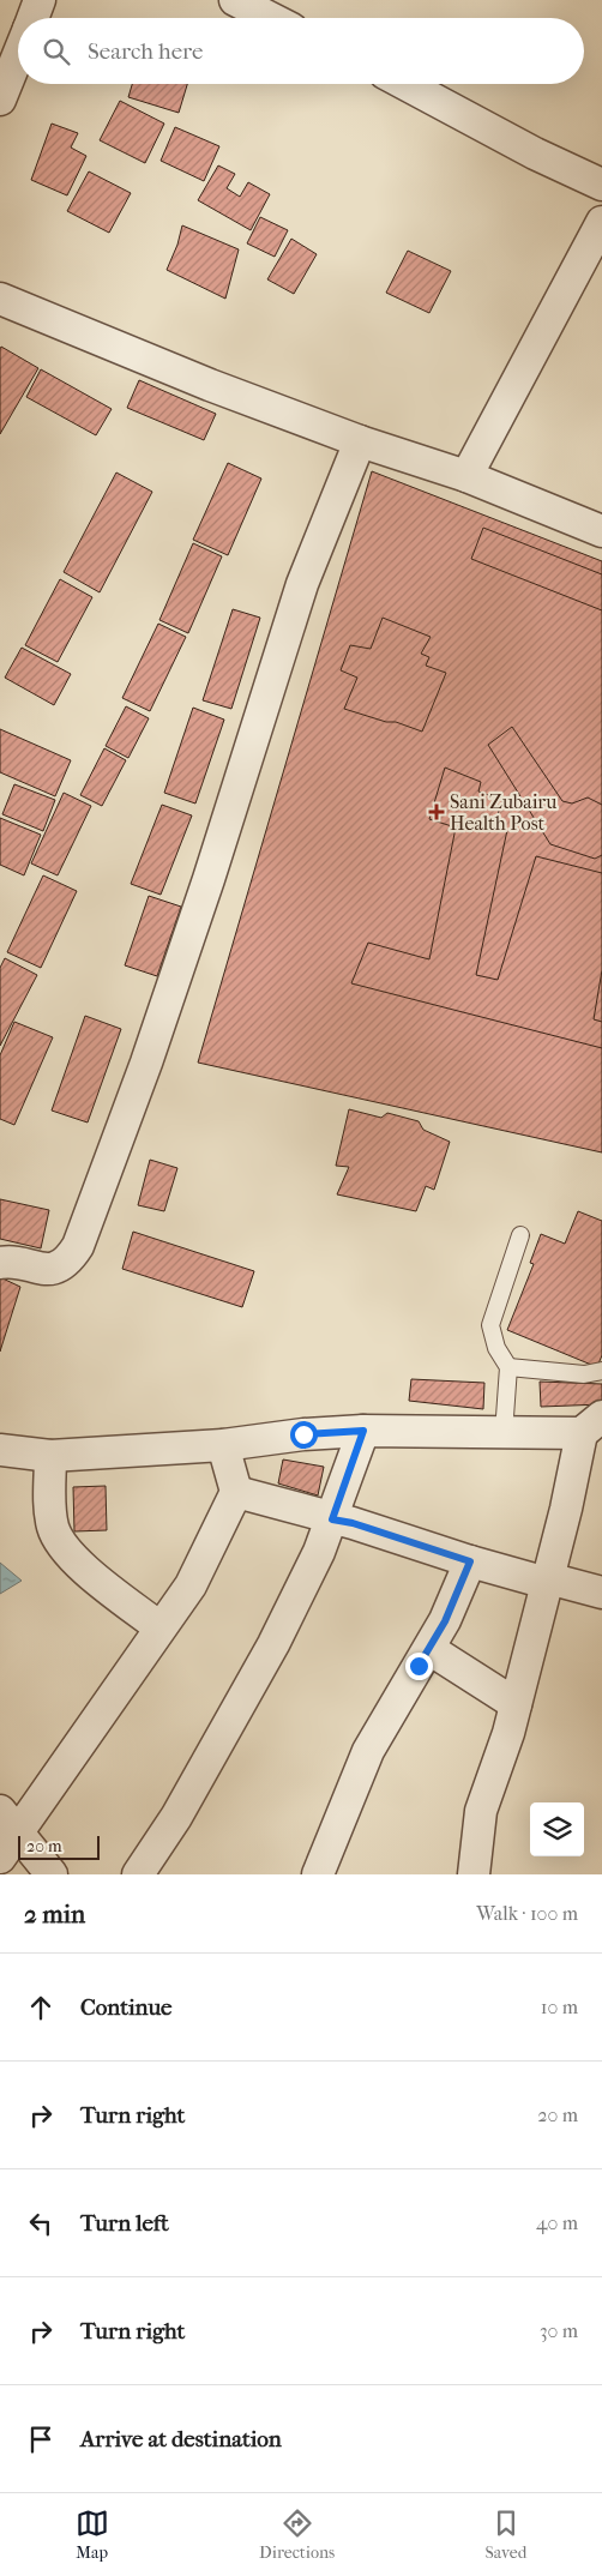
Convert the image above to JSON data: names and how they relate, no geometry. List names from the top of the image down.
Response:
{
  "places": {
    "health": ["Sani Zubairu Health Post"]
  },
  "scale_bar": "20 m",
  "page": {
    "search": "Search here",
    "scale": "20 m",
    "heading": ["2 min", "Walk · 100 m"],
    "list": [
      ["Continue", "10 m"],
      ["Turn right", "20 m"],
      ["Turn left", "40 m"],
      ["Turn right", "30 m"],
      "Arrive at destination"
    ],
    "nav": ["Map", "Directions", "Saved"]
  }
}
